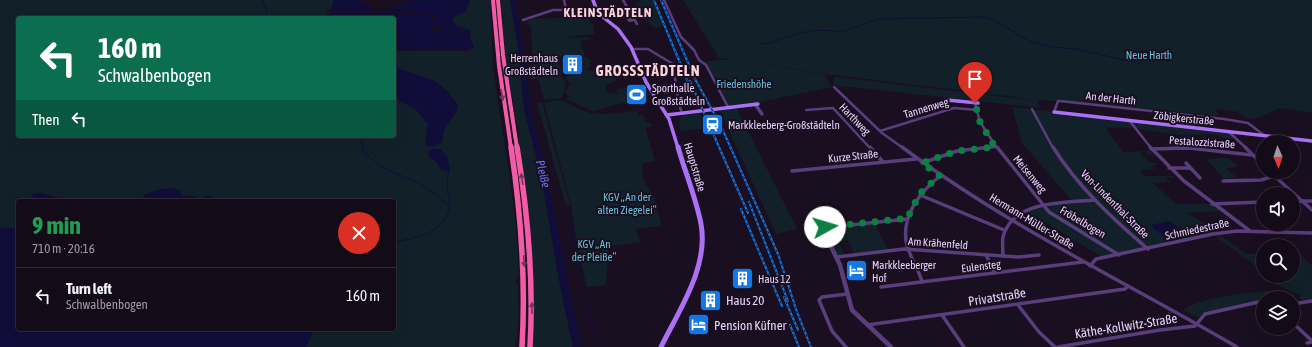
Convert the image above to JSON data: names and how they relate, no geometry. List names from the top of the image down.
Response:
{
  "streets": {
    "main road": ["Zöbigkerstraße", "Hauptstraße"],
    "street": [
      "An der Harth",
      "Tannenweg",
      "Harthweg",
      "Pestalozzistraße",
      "Kurze Straße",
      "Meisenweg",
      "Von-Lindenthal-Straße",
      "Hermann-Müller-Straße",
      "Fröbelbogen",
      "Schmiedestraße",
      "Am Krähenfeld",
      "Eulensteg",
      "Privatstraße",
      "Käthe-Kollwitz-Straße"
    ]
  },
  "crossings": [
    ["An der Harth", "Zöbigkerstraße"],
    ["Tannenweg", "Meisenweg"],
    ["Tannenweg", "Hermann-Müller-Straße"],
    ["Harthweg", "Kurze Straße"],
    ["Kurze Straße", "Hermann-Müller-Straße"],
    ["Meisenweg", "Hermann-Müller-Straße"],
    ["Meisenweg", "Fröbelbogen"],
    ["Von-Lindenthal-Straße", "Fröbelbogen"],
    ["Von-Lindenthal-Straße", "Schmiedestraße"],
    ["Hermann-Müller-Straße", "Schmiedestraße"],
    ["Hermann-Müller-Straße", "Eulensteg"],
    ["Hermann-Müller-Straße", "Privatstraße"],
    ["Hermann-Müller-Straße", "Käthe-Kollwitz-Straße"],
    ["Fröbelbogen", "Schmiedestraße"]
  ],
  "districts": ["KLEINSTÄDTELN", "GROSSSTÄDTELN"],
  "water": ["Pleiße"],
  "parks": [
    "Neue Harth",
    "Friedenshöhe",
    "KGV „An der alten Ziegelei“",
    "KGV „An der Pleiße“"
  ],
  "places": {
    "building": ["Herrenhaus Großstädteln", "Haus 12", "Haus 20"],
    "sports": ["Sporthalle Großstädteln"],
    "station": ["Markkleeberg-Großstädteln"],
    "hotel": ["Markkleeberger Hof", "Pension Küfner"]
  },
  "north": "bottom",
  "page": {
    "turn": ["160 m", "Schwalbenbogen"],
    "then": "Then",
    "heading": ["9 min", "710 m · 20:16"],
    "list": [
      {
        "name": "Turn left",
        "note": "Schwalbenbogen",
        "value": "160 m"
      }
    ]
  }
}
